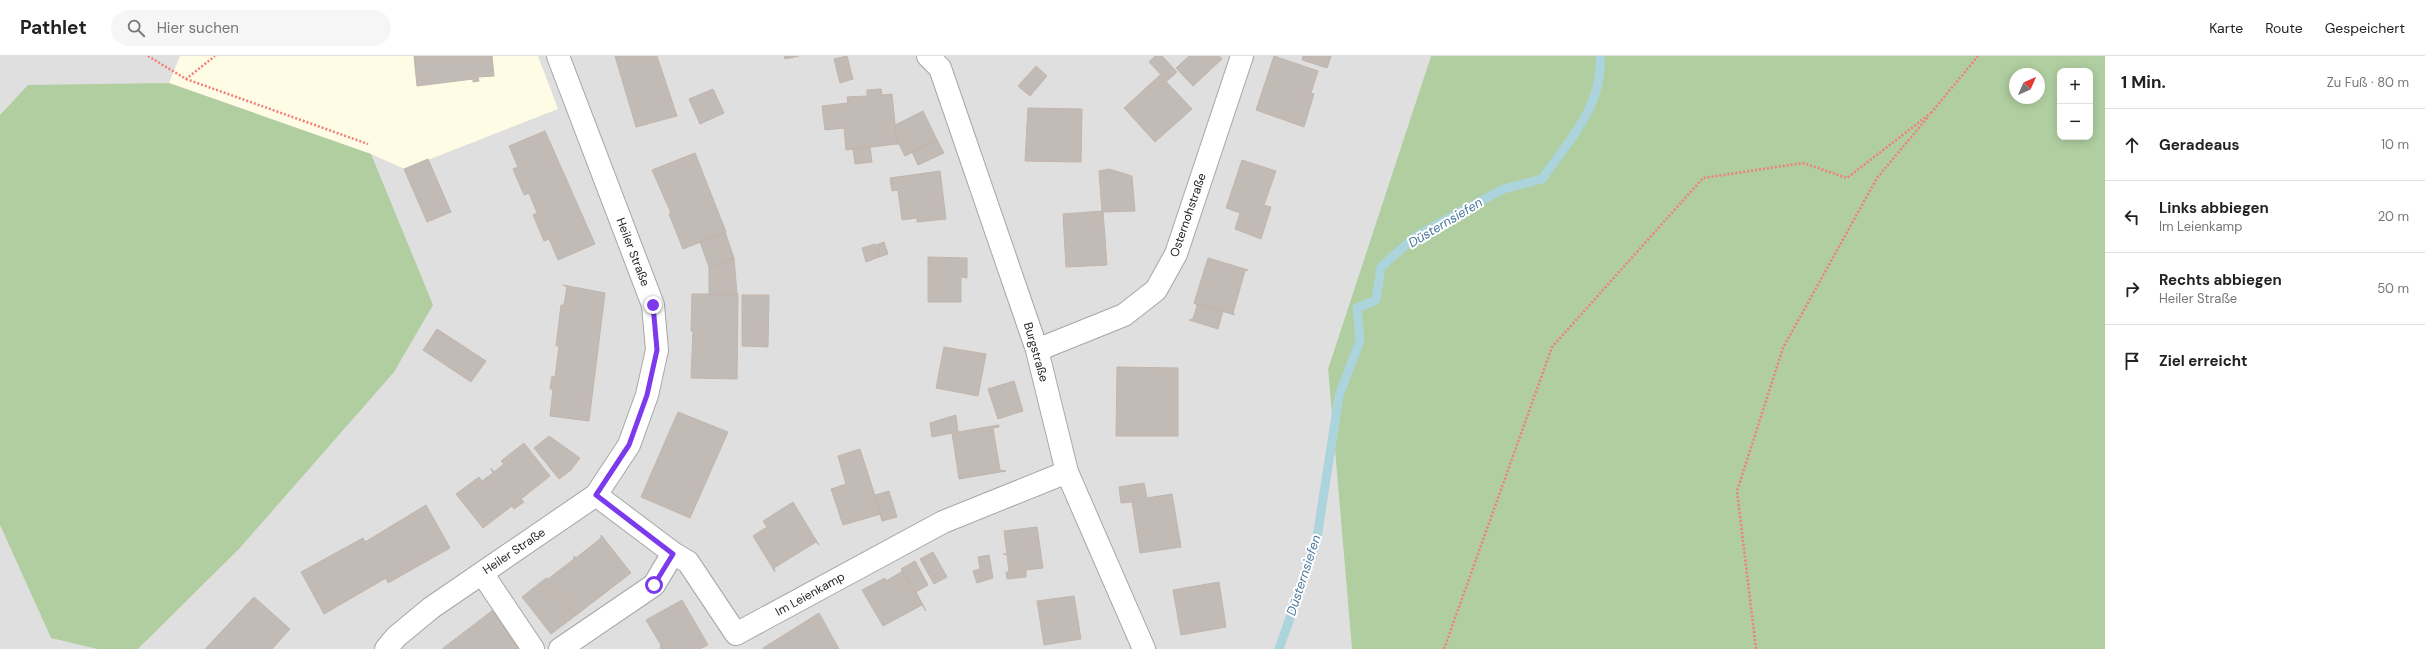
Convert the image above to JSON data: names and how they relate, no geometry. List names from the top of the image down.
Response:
{
  "streets": {
    "street": [
      "Osternohstraße",
      "Heiler Straße",
      "Burgstraße",
      "Im Leienkamp"
    ]
  },
  "crossings": [
    ["Osternohstraße", "Burgstraße"],
    ["Heiler Straße", "Im Leienkamp"],
    ["Burgstraße", "Im Leienkamp"]
  ],
  "water": ["Düsternsiefen"],
  "north": "top right",
  "page": {
    "header": "Pathlet",
    "search": "Hier suchen",
    "nav": ["Karte", "Route", "Gespeichert"],
    "heading": ["1 Min.", "Zu Fuß · 80 m"],
    "map_buttons": ["+", "−"],
    "list": [
      ["Geradeaus", "10 m"],
      ["Links abbiegen", "Im Leienkamp", "20 m"],
      ["Rechts abbiegen", "Heiler Straße", "50 m"],
      "Ziel erreicht"
    ]
  }
}
